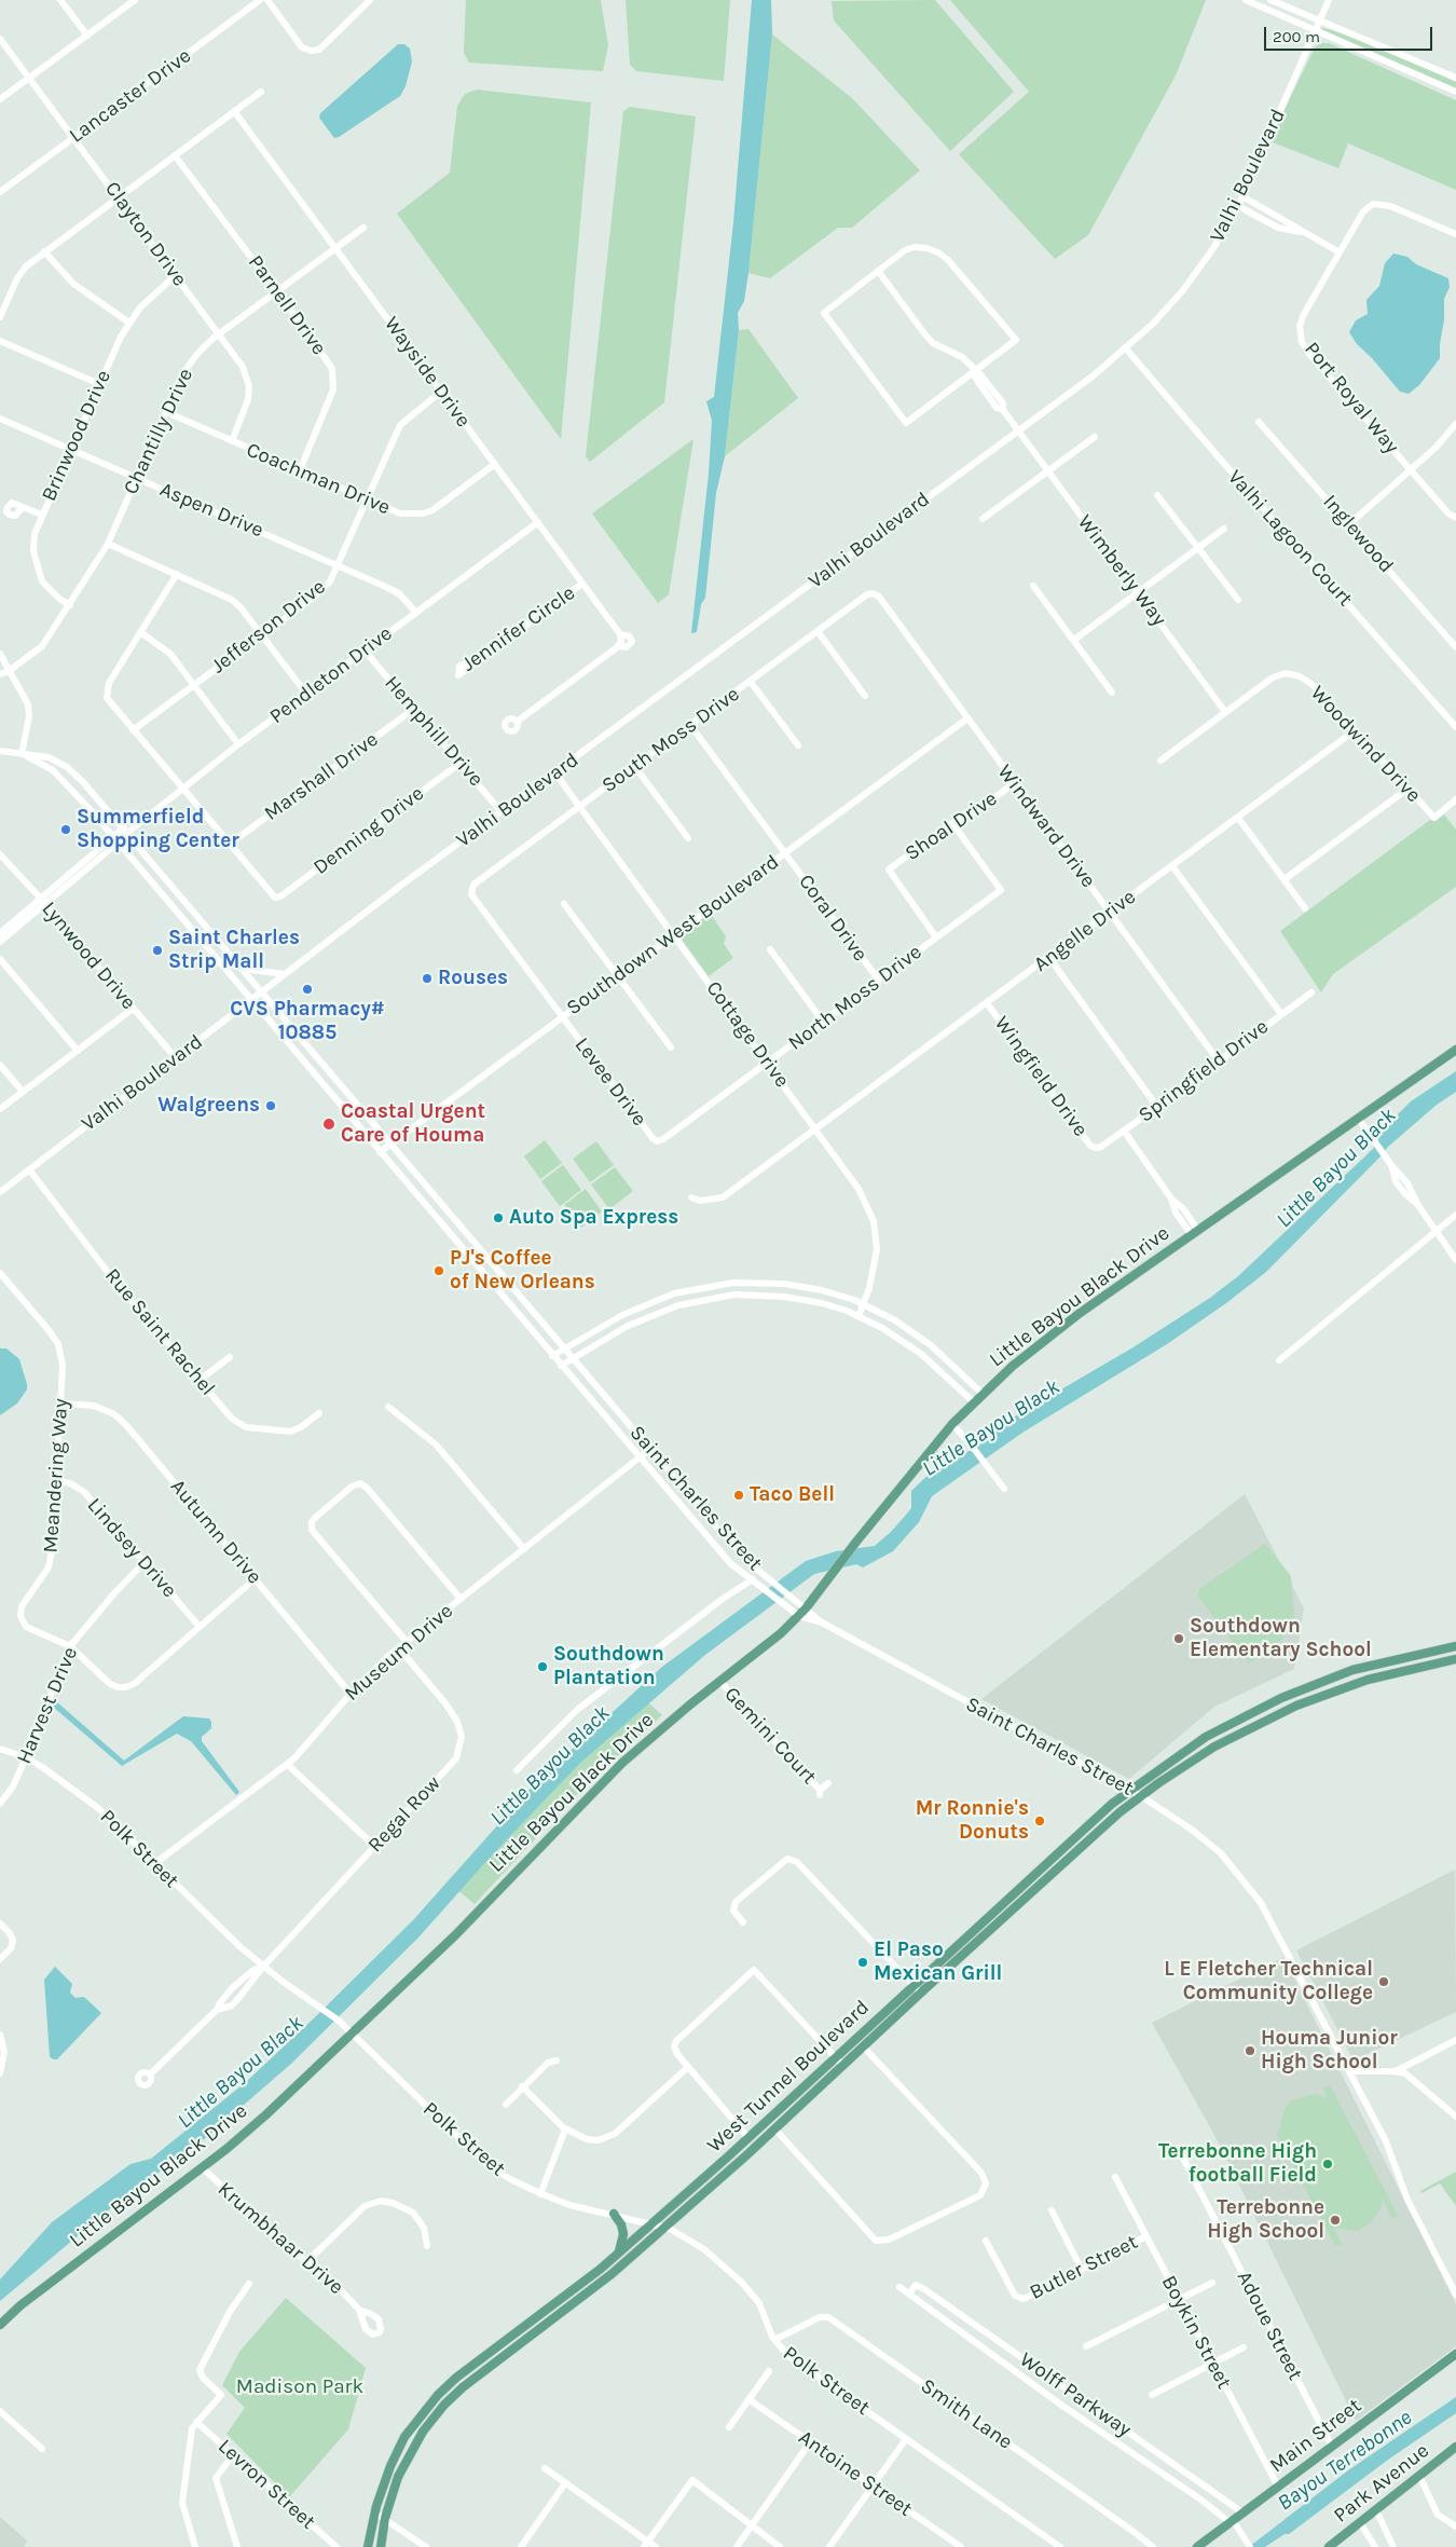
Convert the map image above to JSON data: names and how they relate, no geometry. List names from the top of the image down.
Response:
{
  "streets": {
    "main road": [
      "Little Bayou Black Drive",
      "West Tunnel Boulevard",
      "Main Street",
      "Park Avenue"
    ],
    "street": [
      "Lancaster Drive",
      "Valhi Boulevard",
      "Clayton Drive",
      "Parnell Drive",
      "Wayside Drive",
      "Port Royal Way",
      "Chantilly Drive",
      "Brinwood Drive",
      "Coachman Drive",
      "Aspen Drive",
      "Inglewood",
      "Valhi Lagoon Court",
      "Wimberly Way",
      "Jefferson Drive",
      "Jennifer Circle",
      "Pendleton Drive",
      "Hemphill Drive",
      "South Moss Drive",
      "Woodwind Drive",
      "Marshall Drive",
      "Shoal Drive",
      "Windward Drive",
      "Denning Drive",
      "Coral Drive",
      "Angelle Drive",
      "Southdown West Boulevard",
      "Lynwood Drive",
      "North Moss Drive",
      "Cottage Drive",
      "Springfield Drive",
      "Wingfield Drive",
      "Levee Drive",
      "Rue Saint Rachel",
      "Meandering Way",
      "Saint Charles Street",
      "Autumn Drive",
      "Lindsey Drive",
      "Museum Drive",
      "Harvest Drive",
      "Gemini Court",
      "Regal Row",
      "Polk Street",
      "Krumbhaar Drive",
      "Butler Street",
      "Adoue Street",
      "Boykin Street",
      "Wolff Parkway",
      "Smith Lane",
      "Antoine Street",
      "Levron Street"
    ]
  },
  "crossings": [
    ["Lancaster Drive", "Clayton Drive"],
    ["Valhi Boulevard", "Valhi Lagoon Court"],
    ["Valhi Boulevard", "Wimberly Way"],
    ["Valhi Boulevard", "Hemphill Drive"],
    ["Valhi Boulevard", "Lynwood Drive"],
    ["Valhi Boulevard", "Cottage Drive"],
    ["Valhi Boulevard", "Rue Saint Rachel"],
    ["Valhi Boulevard", "Saint Charles Street"],
    ["Clayton Drive", "Chantilly Drive"],
    ["Clayton Drive", "Brinwood Drive"],
    ["Clayton Drive", "Coachman Drive"],
    ["Parnell Drive", "Chantilly Drive"],
    ["Parnell Drive", "Coachman Drive"],
    ["Wayside Drive", "Chantilly Drive"],
    ["Wayside Drive", "Coachman Drive"],
    ["Wayside Drive", "Jefferson Drive"],
    ["Wayside Drive", "Jennifer Circle"],
    ["Wayside Drive", "Pendleton Drive"],
    ["Chantilly Drive", "Brinwood Drive"],
    ["Chantilly Drive", "Coachman Drive"],
    ["Chantilly Drive", "Aspen Drive"],
    ["Brinwood Drive", "Aspen Drive"],
    ["Coachman Drive", "Jefferson Drive"],
    ["Aspen Drive", "Jefferson Drive"],
    ["Aspen Drive", "Pendleton Drive"],
    ["Wimberly Way", "Woodwind Drive"],
    ["Pendleton Drive", "Hemphill Drive"],
    ["Pendleton Drive", "Lynwood Drive"],
    ["Pendleton Drive", "Saint Charles Street"],
    ["Hemphill Drive", "Marshall Drive"],
    ["Hemphill Drive", "Denning Drive"],
    ["South Moss Drive", "Windward Drive"],
    ["South Moss Drive", "Coral Drive"],
    ["South Moss Drive", "Cottage Drive"],
    ["South Moss Drive", "Levee Drive"],
    ["Woodwind Drive", "Angelle Drive"],
    ["Marshall Drive", "Denning Drive"],
    ["Shoal Drive", "Windward Drive"],
    ["Shoal Drive", "North Moss Drive"],
    ["Windward Drive", "Angelle Drive"],
    ["Windward Drive", "Southdown West Boulevard"],
    ["Windward Drive", "Springfield Drive"],
    ["Coral Drive", "Southdown West Boulevard"],
    ["Coral Drive", "North Moss Drive"],
    ["Angelle Drive", "Cottage Drive"],
    ["Angelle Drive", "Wingfield Drive"],
    ["Southdown West Boulevard", "Cottage Drive"],
    ["Southdown West Boulevard", "Levee Drive"],
    ["Southdown West Boulevard", "Saint Charles Street"],
    ["North Moss Drive", "Cottage Drive"],
    ["North Moss Drive", "Levee Drive"],
    ["Springfield Drive", "Wingfield Drive"],
    ["Little Bayou Black Drive", "Saint Charles Street"],
    ["Little Bayou Black Drive", "Gemini Court"],
    ["Little Bayou Black Drive", "Polk Street"],
    ["Little Bayou Black Drive", "Krumbhaar Drive"],
    ["Meandering Way", "Autumn Drive"],
    ["Meandering Way", "Lindsey Drive"],
    ["Meandering Way", "Harvest Drive"],
    ["Saint Charles Street", "Museum Drive"],
    ["Saint Charles Street", "West Tunnel Boulevard"],
    ["Autumn Drive", "Museum Drive"],
    ["Lindsey Drive", "Harvest Drive"],
    ["Museum Drive", "Regal Row"],
    ["Museum Drive", "Polk Street"],
    ["Harvest Drive", "Polk Street"],
    ["Regal Row", "Polk Street"],
    ["Polk Street", "West Tunnel Boulevard"],
    ["Polk Street", "Smith Lane"],
    ["Butler Street", "Boykin Street"],
    ["Adoue Street", "Main Street"],
    ["Boykin Street", "Main Street"],
    ["Wolff Parkway", "Main Street"]
  ],
  "water": ["Little Bayou Black", "Bayou Terrebonne"],
  "parks": ["Madison Park"],
  "places": [
    "Summerfield Shopping Center",
    "Saint Charles Strip Mall",
    "Rouses",
    "CVS Pharmacy# 10885",
    "Walgreens",
    "Coastal Urgent Care of Houma",
    "Auto Spa Express",
    "PJ's Coffee of New Orleans",
    "Taco Bell",
    "Southdown Elementary School",
    "Southdown Plantation",
    "Mr Ronnie's Donuts",
    "El Paso Mexican Grill",
    "L E Fletcher Technical Community College",
    "Houma Junior High School",
    "Terrebonne High football Field",
    "Terrebonne High School"
  ],
  "scale_bar": "200 m"
}
